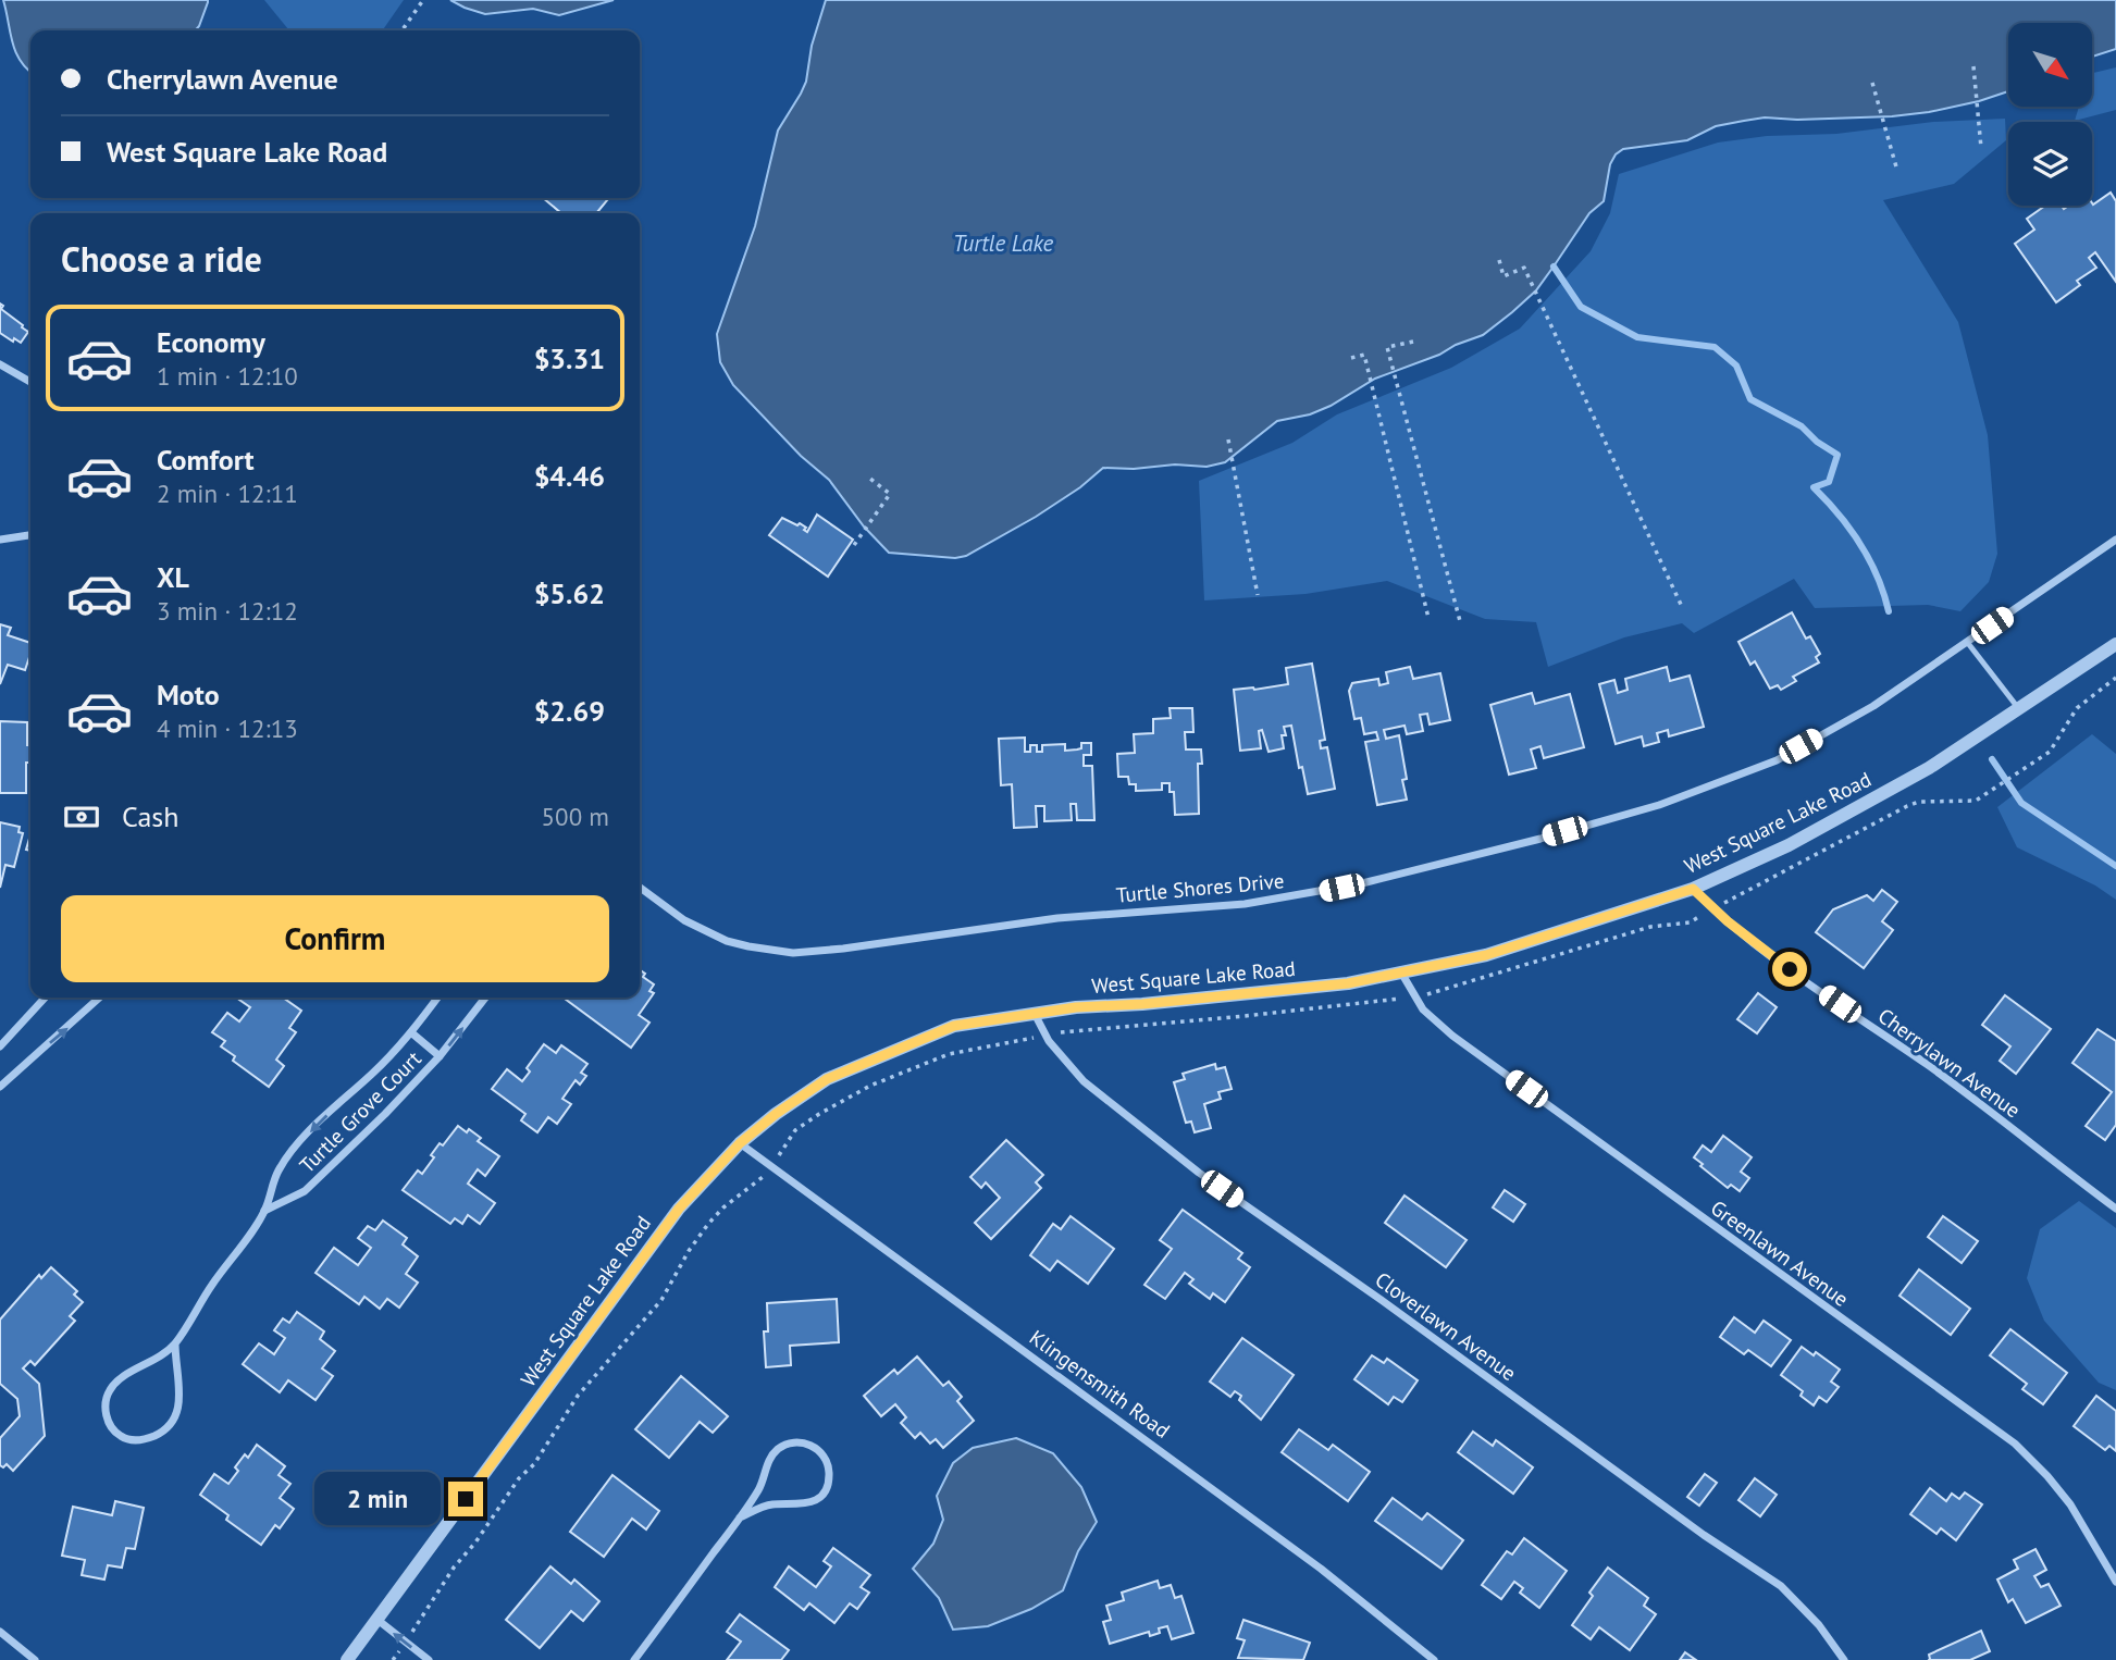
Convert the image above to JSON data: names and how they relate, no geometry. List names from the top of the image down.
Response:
{
  "streets": {
    "street": [
      "West Square Lake Road",
      "Turtle Shores Drive",
      "Cherrylawn Avenue",
      "Turtle Grove Court",
      "Greenlawn Avenue",
      "Cloverlawn Avenue",
      "Klingensmith Road"
    ]
  },
  "crossings": [
    ["West Square Lake Road", "Cherrylawn Avenue"],
    ["West Square Lake Road", "Greenlawn Avenue"],
    ["West Square Lake Road", "Cloverlawn Avenue"],
    ["West Square Lake Road", "Klingensmith Road"]
  ],
  "water": ["Turtle Lake"],
  "north": "bottom right",
  "page": {
    "banner": ["Cherrylawn Avenue", "West Square Lake Road"],
    "heading": "Choose a ride",
    "list": [
      {
        "name": "Economy",
        "note": "1 min · 12:10",
        "value": "$3.31"
      },
      {
        "name": "Comfort",
        "note": "2 min · 12:11",
        "value": "$4.46"
      },
      {
        "name": "XL",
        "note": "3 min · 12:12",
        "value": "$5.62"
      },
      {
        "name": "Moto",
        "note": "4 min · 12:13",
        "value": "$2.69"
      }
    ],
    "pay": ["Cash", "500 m"],
    "buttons": "Confirm",
    "bubble": "2 min"
  }
}
